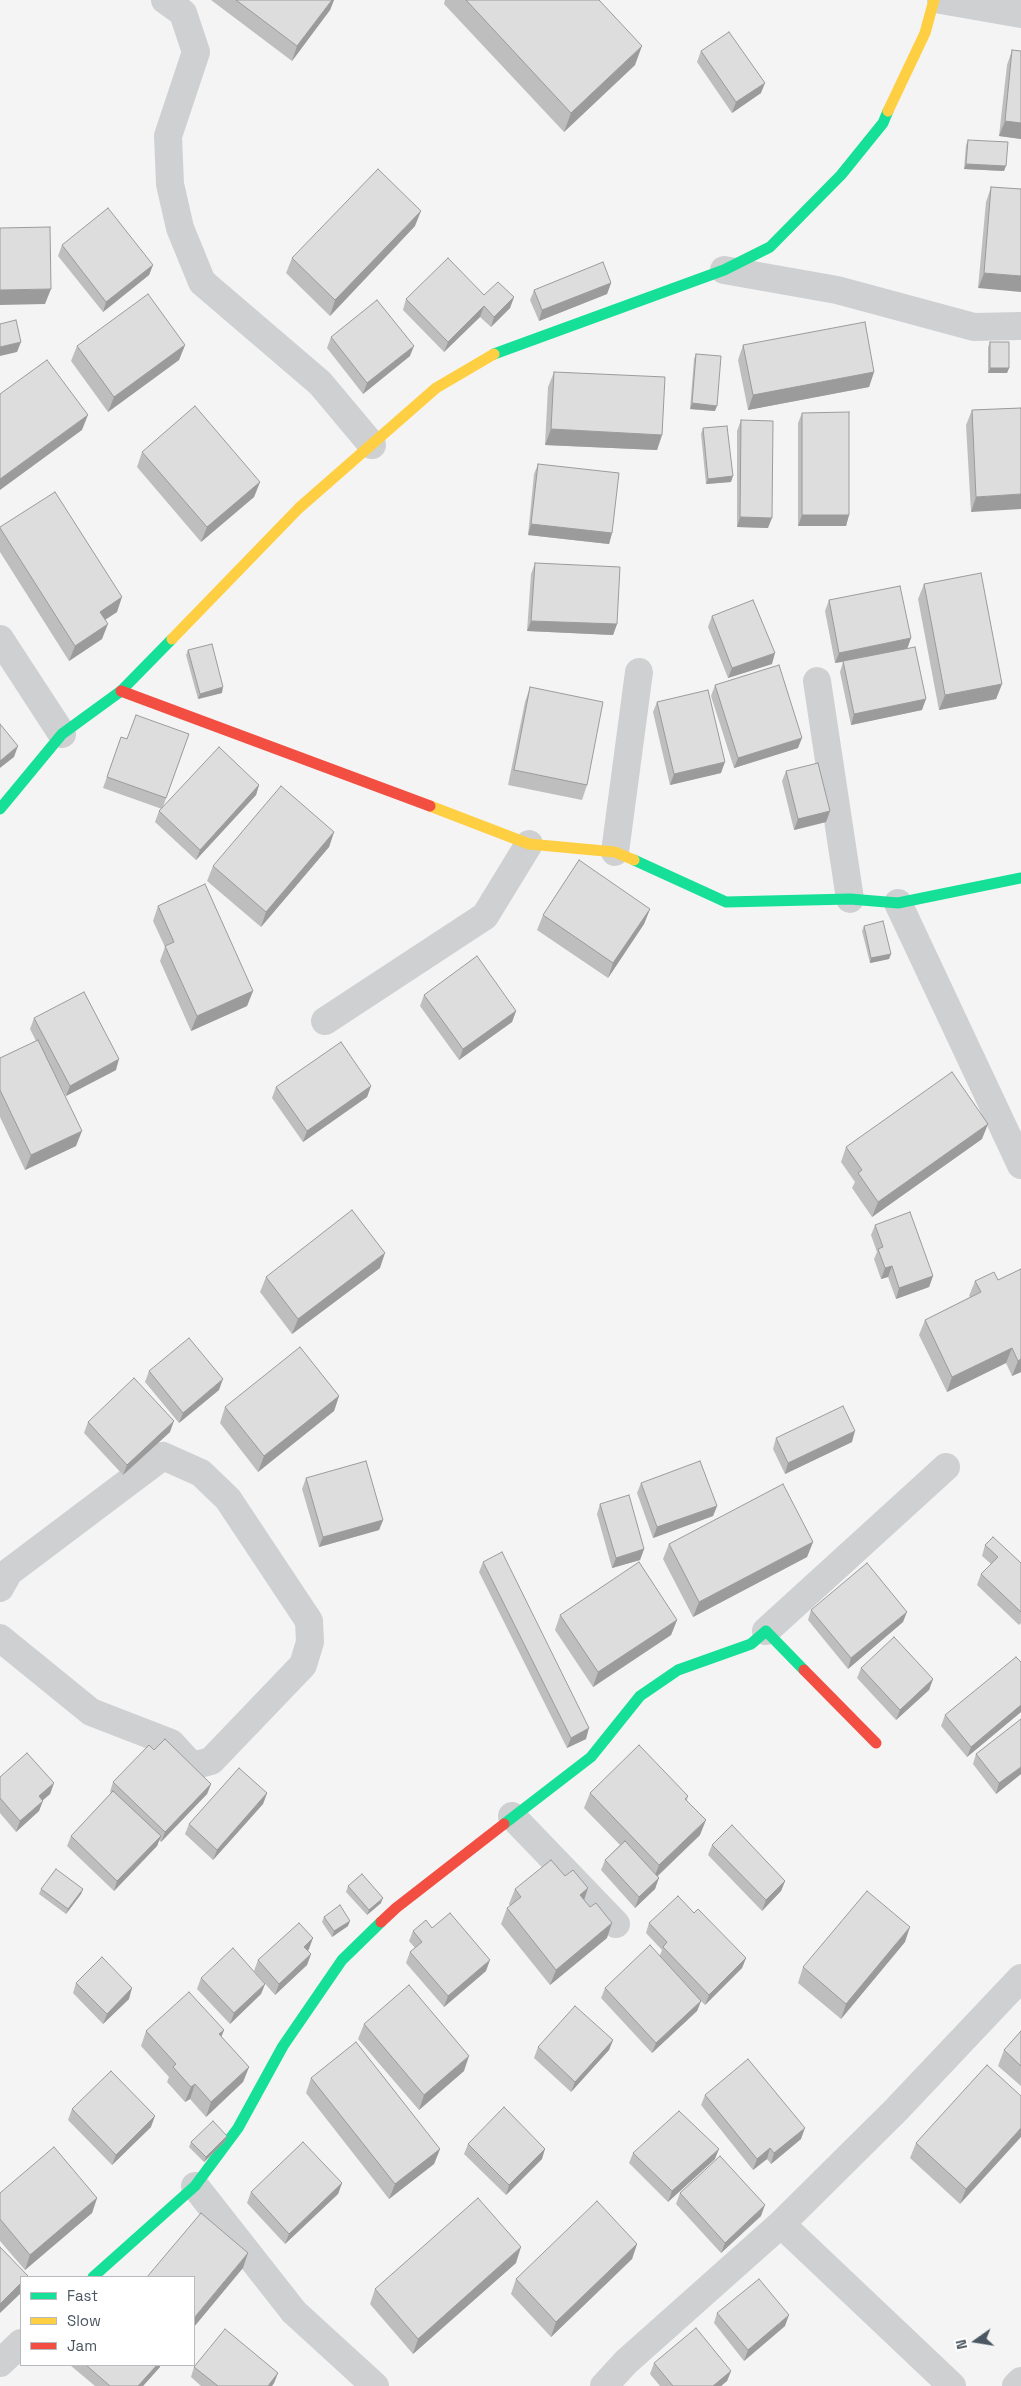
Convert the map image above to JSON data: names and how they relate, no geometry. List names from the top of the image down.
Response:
{
  "legend": ["Fast", "Slow", "Jam"],
  "north": "left"
}
